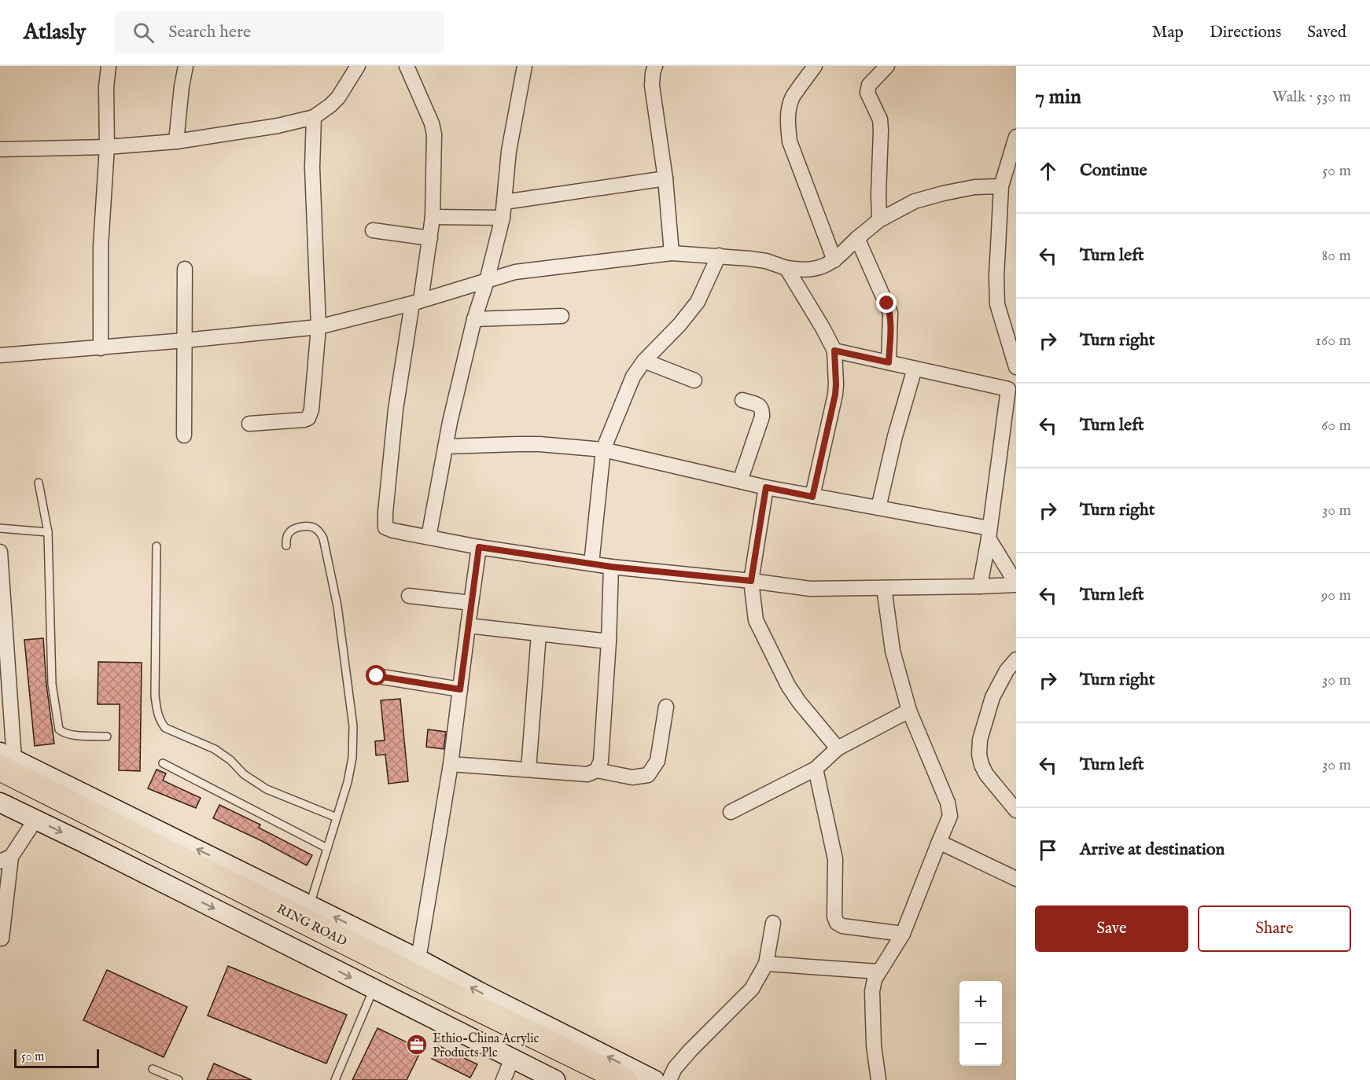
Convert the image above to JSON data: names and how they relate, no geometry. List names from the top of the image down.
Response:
{
  "streets": {
    "highway": ["RING ROAD"]
  },
  "places": {
    "office": ["Ethio-China Acrylic Products Plc"]
  },
  "scale_bar": "50 m",
  "page": {
    "header": "Atlasly",
    "search": "Search here",
    "nav": ["Map", "Directions", "Saved"],
    "heading": ["7 min", "Walk · 530 m"],
    "list": [
      ["Continue", "50 m"],
      ["Turn left", "80 m"],
      ["Turn right", "160 m"],
      ["Turn left", "60 m"],
      ["Turn right", "30 m"],
      ["Turn left", "90 m"],
      ["Turn right", "30 m"],
      ["Turn left", "30 m"],
      "Arrive at destination"
    ],
    "buttons": ["Save", "Share"],
    "map_buttons": ["+", "−"],
    "scale": "50 m"
  }
}
